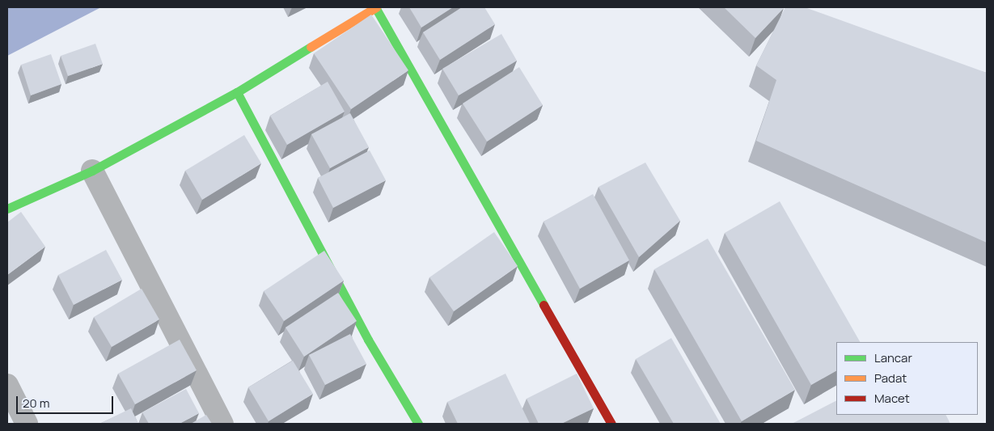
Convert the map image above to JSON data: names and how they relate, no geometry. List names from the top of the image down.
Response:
{
  "legend": ["Lancar", "Padat", "Macet"],
  "scale_bar": "20 m"
}
